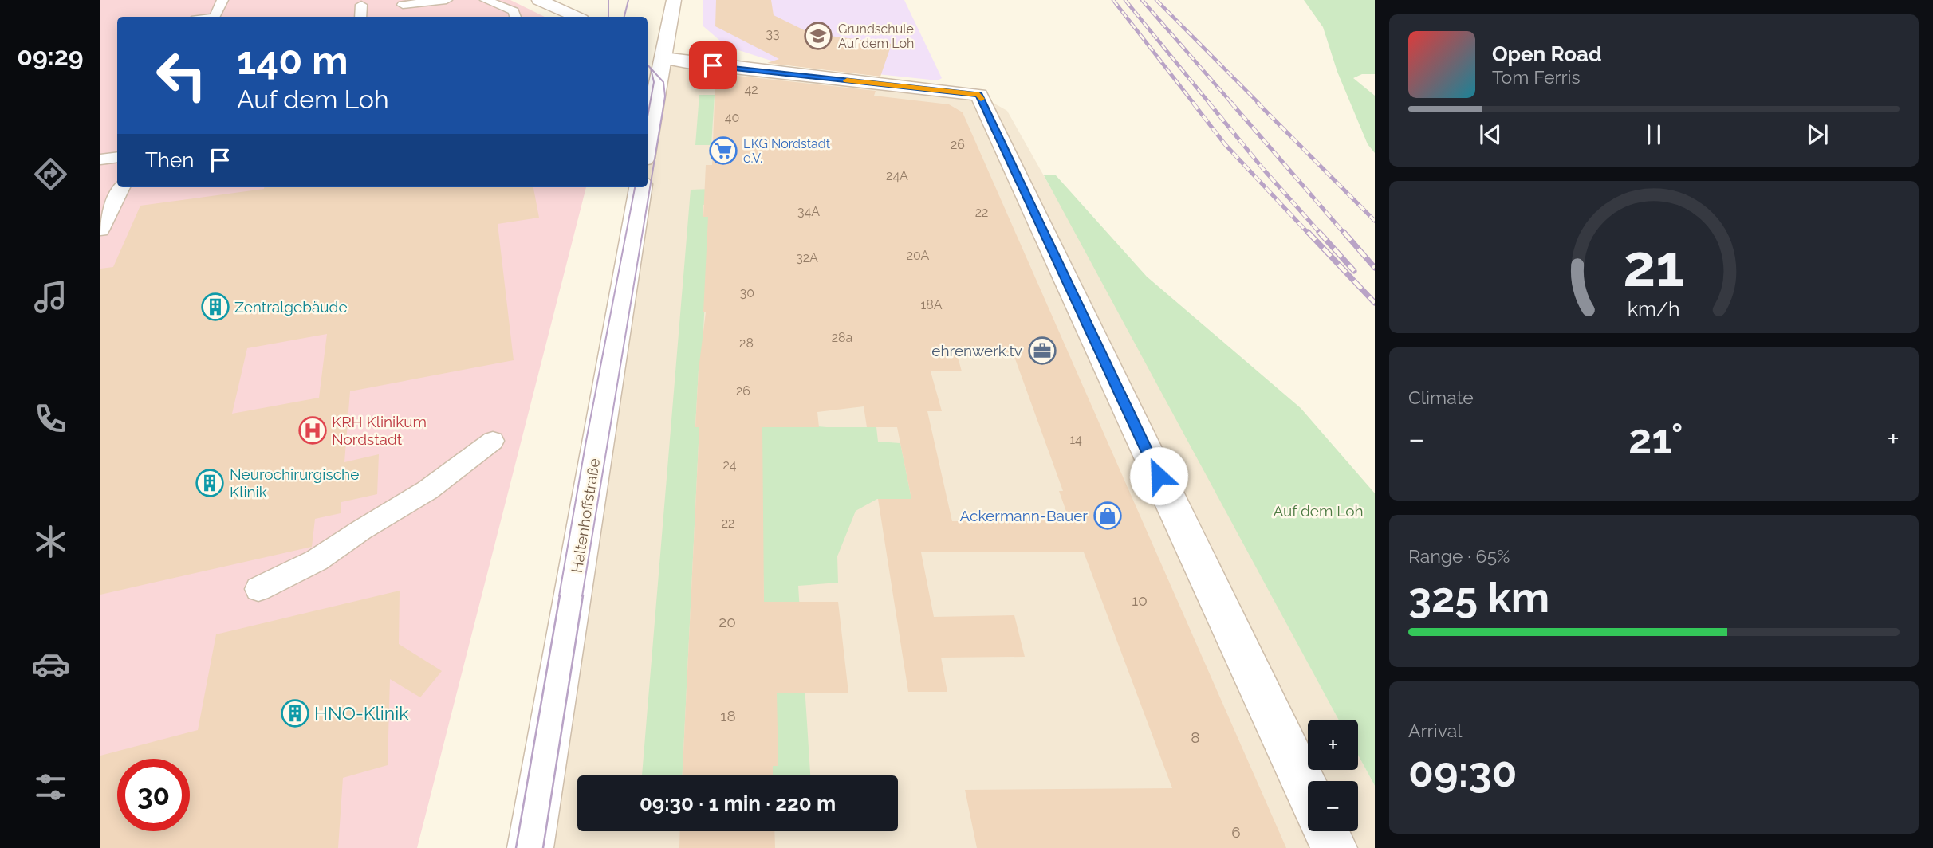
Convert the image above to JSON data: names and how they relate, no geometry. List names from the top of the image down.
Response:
{
  "streets": {
    "street": ["Haltenhoffstraße"]
  },
  "parks": ["Auf dem Loh"],
  "places": {
    "school or university": ["Grundschule Auf dem Loh"],
    "supermarket": ["EKG Nordstadt e.V."],
    "building": ["Zentralgebäude", "Neurochirurgische Klinik", "HNO-Klinik"],
    "office": ["ehrenwerk.tv"],
    "hospital": ["KRH Klinikum Nordstadt"],
    "shop": ["Ackermann-Bauer"]
  },
  "house_numbers": [
    "33",
    "42",
    "40",
    "26",
    "24A",
    "34A",
    "22",
    "20A",
    "32A",
    "30",
    "18A",
    "28a",
    "28",
    "26",
    "14",
    "24",
    "22",
    "10",
    "20",
    "18",
    "8",
    "6"
  ],
  "page": {
    "tabs": "09:29",
    "turn": ["140 m", "Auf dem Loh"],
    "song": ["Open Road", "Tom Ferris"],
    "then": "Then",
    "tile": [
      "Climate",
      ["Range · 65%", "325 km"],
      ["Arrival", "09:30"]
    ],
    "heat": ["−", "21°", "+"],
    "map_buttons": ["+", "−"],
    "limit": "30",
    "trip": "09:30 · 1 min · 220 m",
    "gauge": ["21", "km/h"]
  }
}
